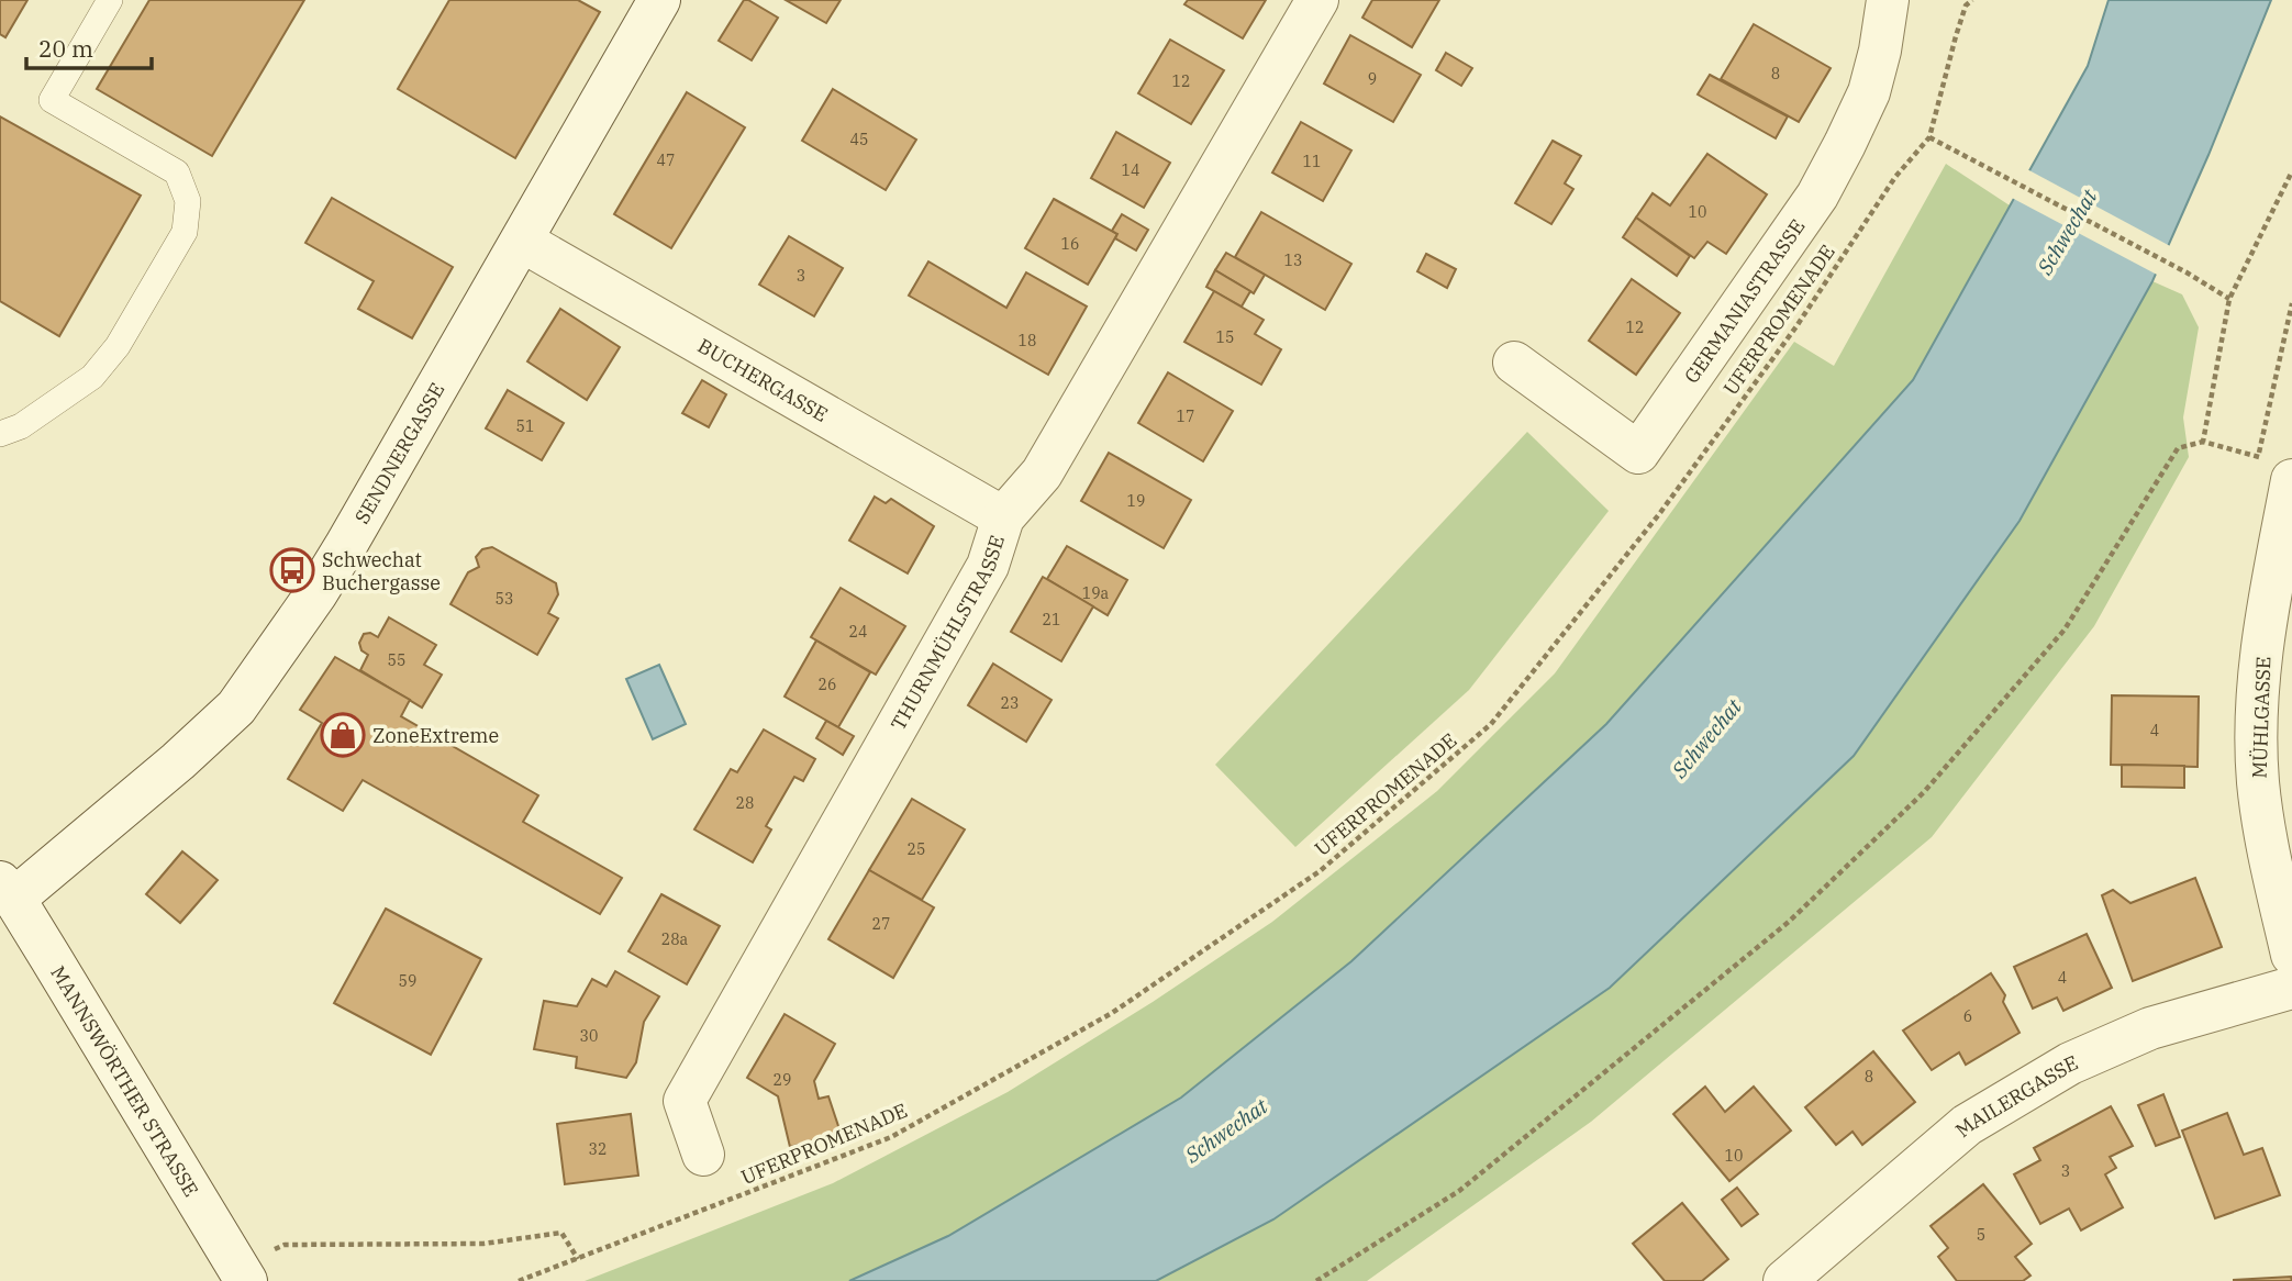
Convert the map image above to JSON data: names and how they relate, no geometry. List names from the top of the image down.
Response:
{
  "streets": {
    "street": [
      "GERMANIASTRASSE",
      "BUCHERGASSE",
      "SENDNERGASSE",
      "THURNMÜHLSTRASSE",
      "MÜHLGASSE",
      "MANNSWÖRTHER STRASSE",
      "MAILERGASSE"
    ],
    "path": ["UFERPROMENADE"]
  },
  "crossings": [
    ["BUCHERGASSE", "SENDNERGASSE"],
    ["BUCHERGASSE", "THURNMÜHLSTRASSE"],
    ["SENDNERGASSE", "MANNSWÖRTHER STRASSE"]
  ],
  "water": ["Schwechat"],
  "places": {
    "bus stop": ["Schwechat Buchergasse"],
    "shop": ["ZoneExtreme"]
  },
  "house_numbers": [
    "8",
    "9",
    "12",
    "45",
    "47",
    "11",
    "14",
    "10",
    "16",
    "13",
    "3",
    "12",
    "15",
    "18",
    "17",
    "51",
    "19",
    "19a",
    "53",
    "21",
    "24",
    "55",
    "26",
    "23",
    "4",
    "28",
    "25",
    "27",
    "28a",
    "4",
    "59",
    "6",
    "30",
    "8",
    "29",
    "32",
    "10",
    "3",
    "5"
  ],
  "scale_bar": "20 m"
}
